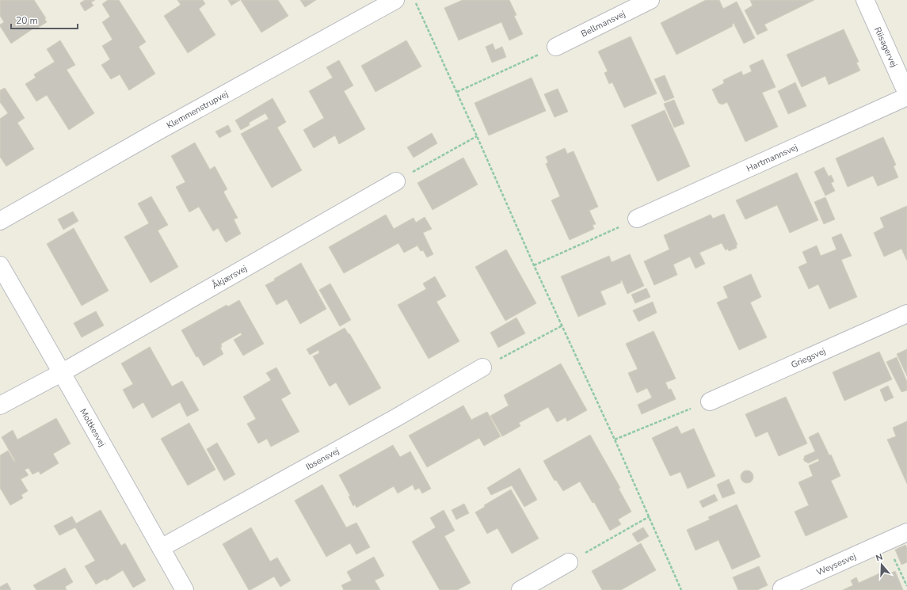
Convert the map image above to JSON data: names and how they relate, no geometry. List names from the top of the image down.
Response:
{
  "streets": {
    "street": [
      "Bellmansvej",
      "Riisagervej",
      "Klemmenstrupvej",
      "Hartmannsvej",
      "Åkjærsvej",
      "Griegsvej",
      "Moltkesvej",
      "Ibsensvej",
      "Weysesvej"
    ]
  },
  "crossings": [
    ["Åkjærsvej", "Moltkesvej"],
    ["Moltkesvej", "Ibsensvej"]
  ],
  "scale_bar": "20 m",
  "north": "top"
}
